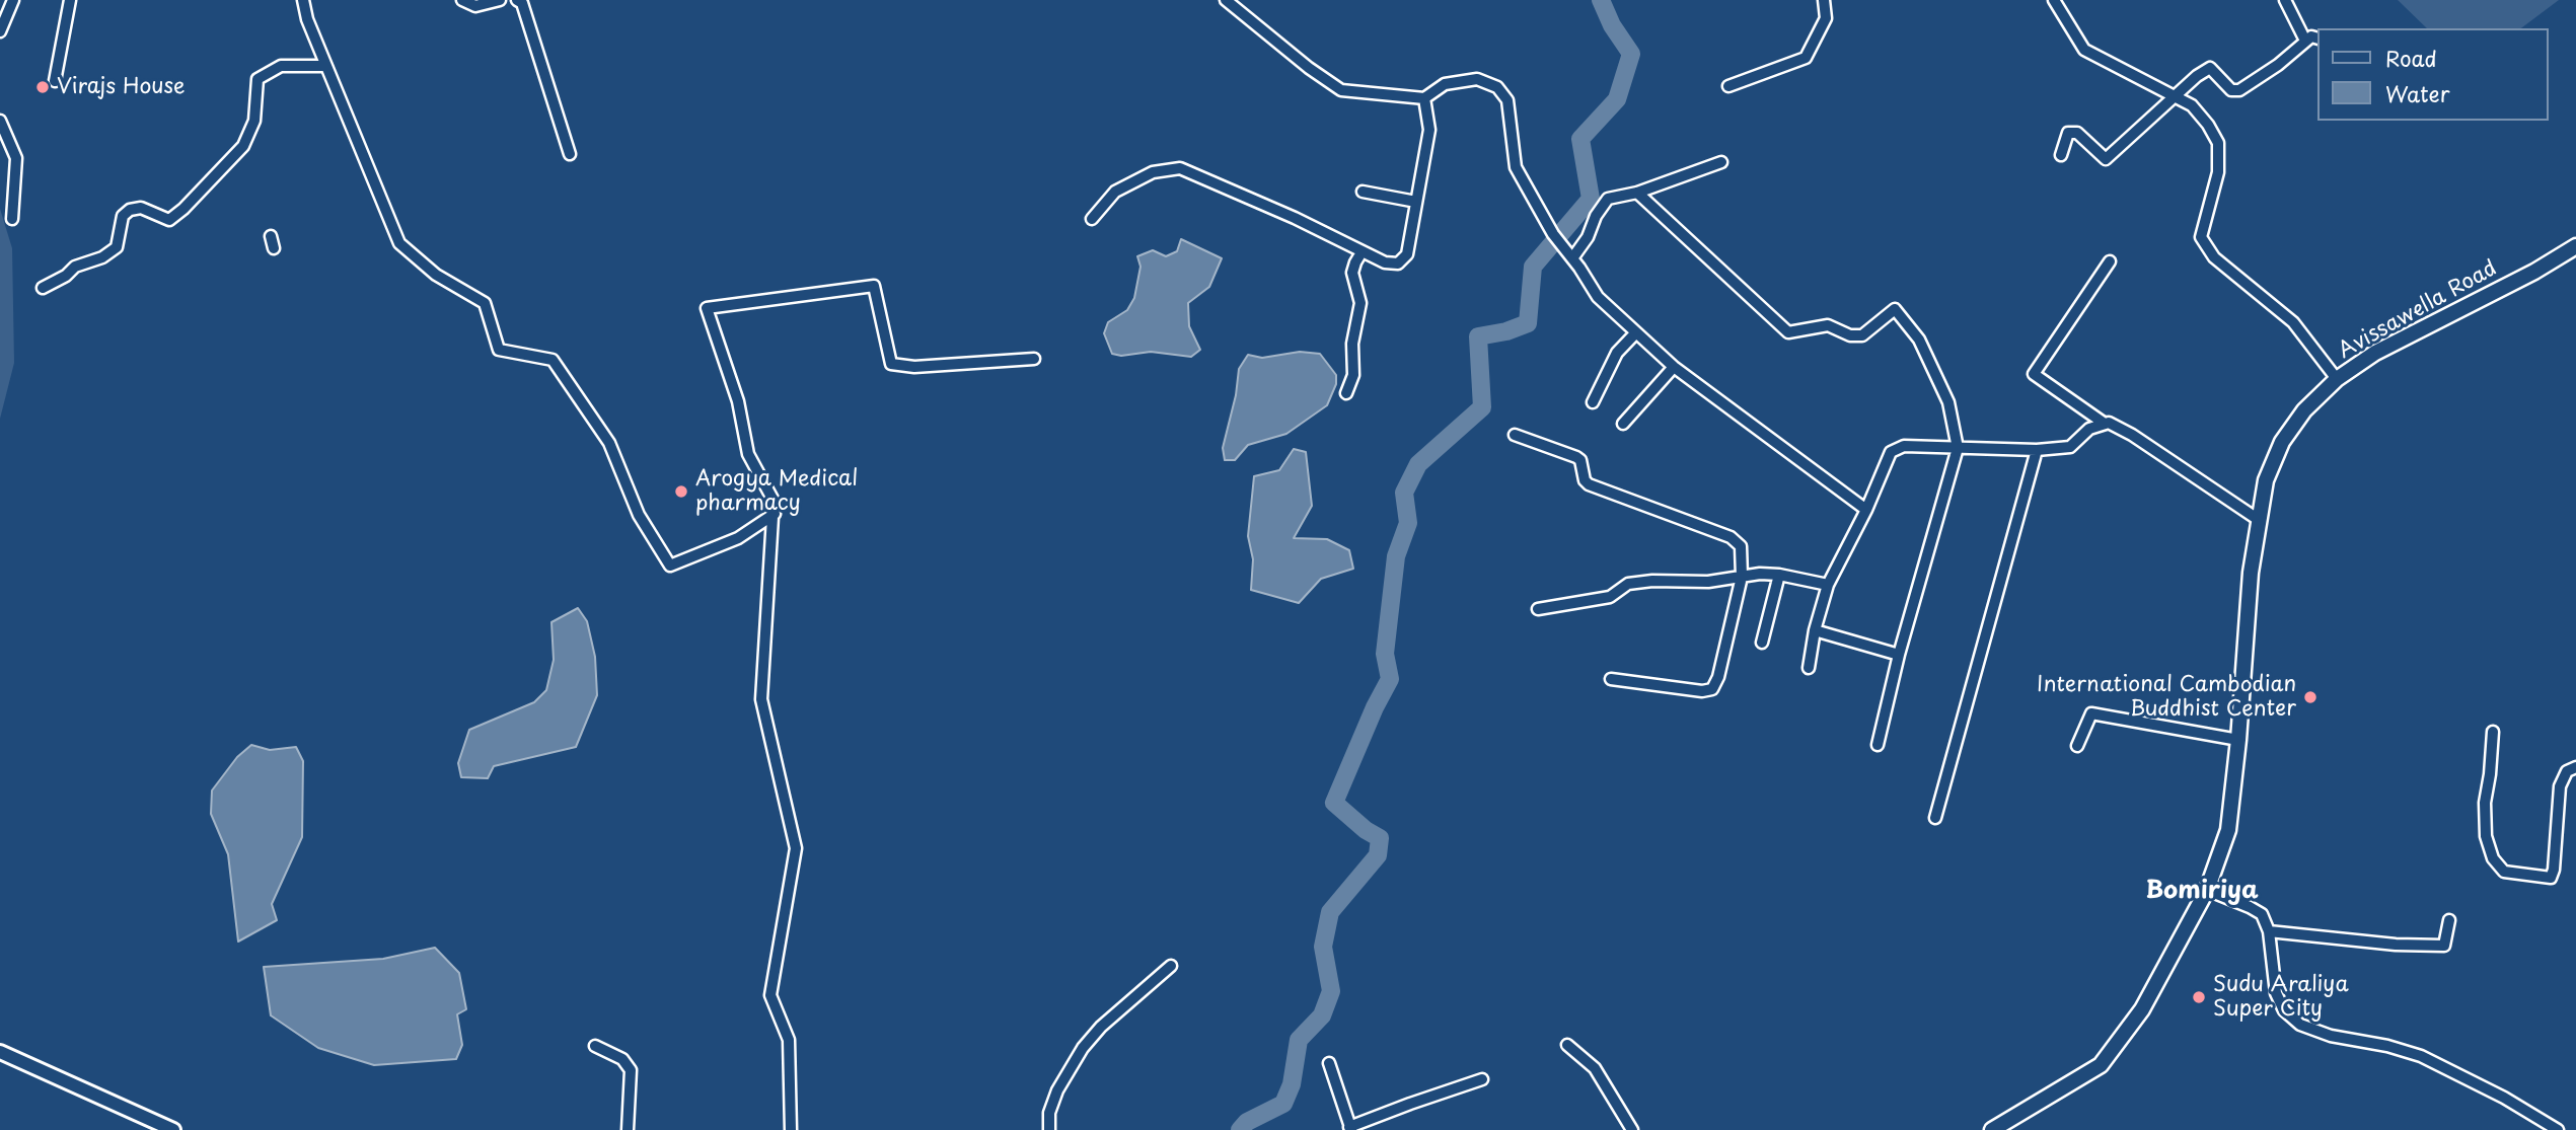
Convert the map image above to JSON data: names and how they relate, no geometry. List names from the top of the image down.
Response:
{
  "streets": {
    "main road": ["Avissawella Road"]
  },
  "districts": ["Bomiriya"],
  "places": [
    "Virajs House",
    "Arogya Medical pharmacy",
    "International Cambodian Buddhist Center",
    "Sudu Araliya Super City"
  ],
  "legend": ["Road", "Water"]
}
